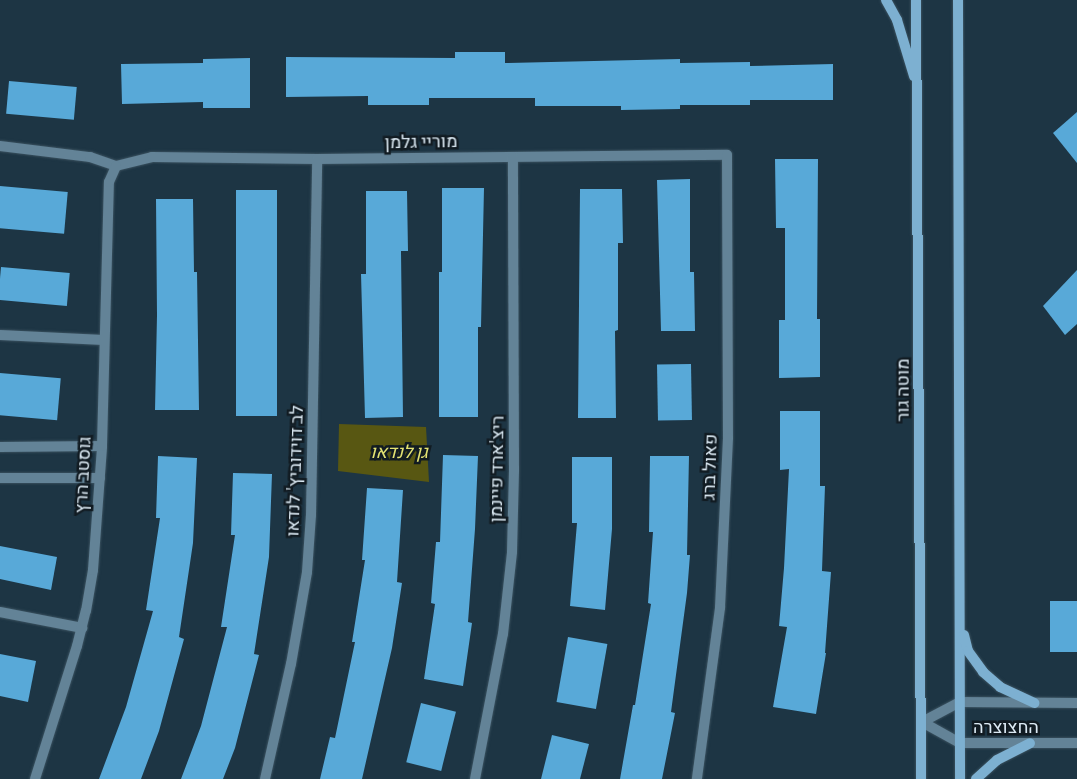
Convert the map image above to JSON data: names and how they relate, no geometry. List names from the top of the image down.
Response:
{
  "streets": {
    "main road": ["מוטה גור"],
    "street": [
      "מוריי גלמן",
      "פאול ברג",
      "ריצ'ארד פיינמן",
      "לב דוידוביץ' לנדאו",
      "גוסטב הרץ",
      "החצוצרה"
    ]
  },
  "crossings": [
    ["מוריי גלמן", "פאול ברג"],
    ["מוריי גלמן", "ריצ'ארד פיינמן"],
    ["מוריי גלמן", "לב דוידוביץ' לנדאו"],
    ["מוריי גלמן", "גוסטב הרץ"],
    ["מוטה גור", "החצוצרה"]
  ],
  "parks": ["גן לנדאו"]
}
